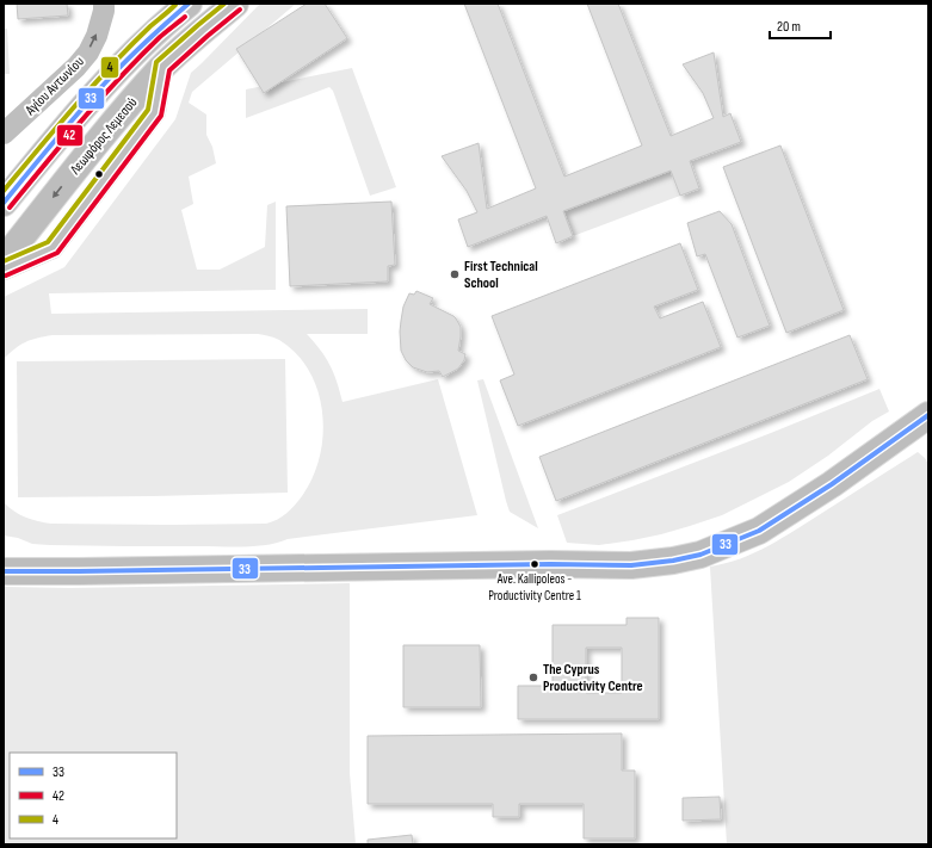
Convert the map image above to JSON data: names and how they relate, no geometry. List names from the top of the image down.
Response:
{
  "streets": {
    "main road": ["Λεωφόρος Λεμεσού"],
    "street": ["Αγίου Αντωνίου"]
  },
  "places": ["First Technical School", "Ave. Kallipoleos - Productivity Centre 1", "The Cyprus Productivity Centre"],
  "lines": ["transit line 33", "transit line 4", "transit line 42"],
  "legend": ["33", "42", "4"],
  "scale_bar": "20 m"
}
